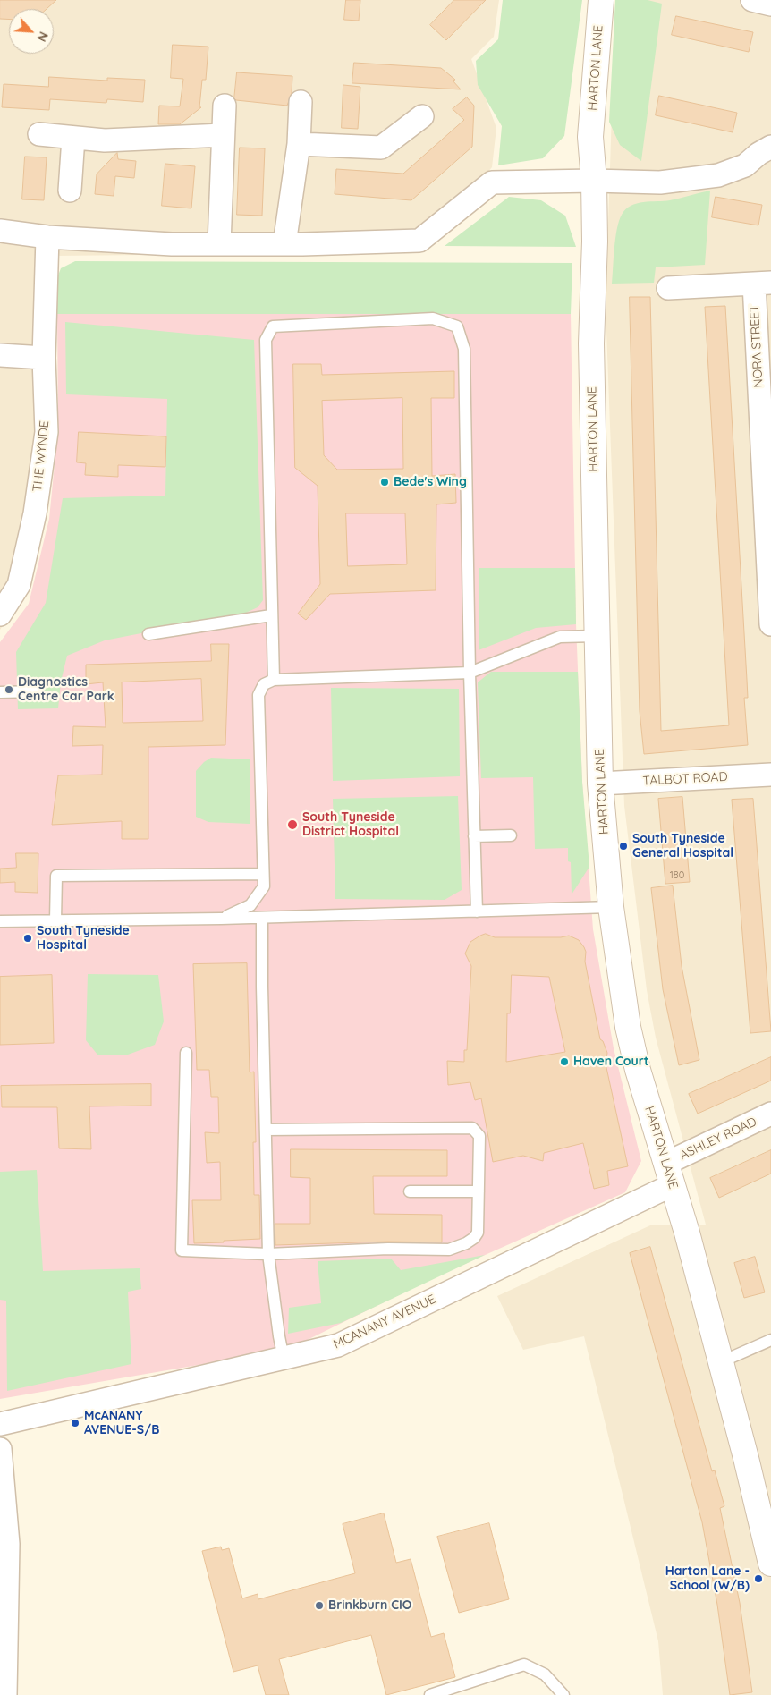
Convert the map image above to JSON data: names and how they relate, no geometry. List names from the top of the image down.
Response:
{
  "streets": {
    "street": [
      "HARTON LANE",
      "NORA STREET",
      "THE WYNDE",
      "TALBOT ROAD",
      "ASHLEY ROAD",
      "MCANANY AVENUE"
    ]
  },
  "crossings": [
    ["HARTON LANE", "TALBOT ROAD"],
    ["HARTON LANE", "ASHLEY ROAD"],
    ["HARTON LANE", "MCANANY AVENUE"],
    ["ASHLEY ROAD", "MCANANY AVENUE"]
  ],
  "places": [
    "Bede's Wing",
    "Diagnostics Centre Car Park",
    "South Tyneside District Hospital",
    "South Tyneside General Hospital",
    "South Tyneside Hospital",
    "Haven Court",
    "McANANY AVENUE-S/B",
    "Harton Lane - School (W/B)",
    "Brinkburn CIO"
  ],
  "house_numbers": ["180"],
  "north": "bottom right"
}
